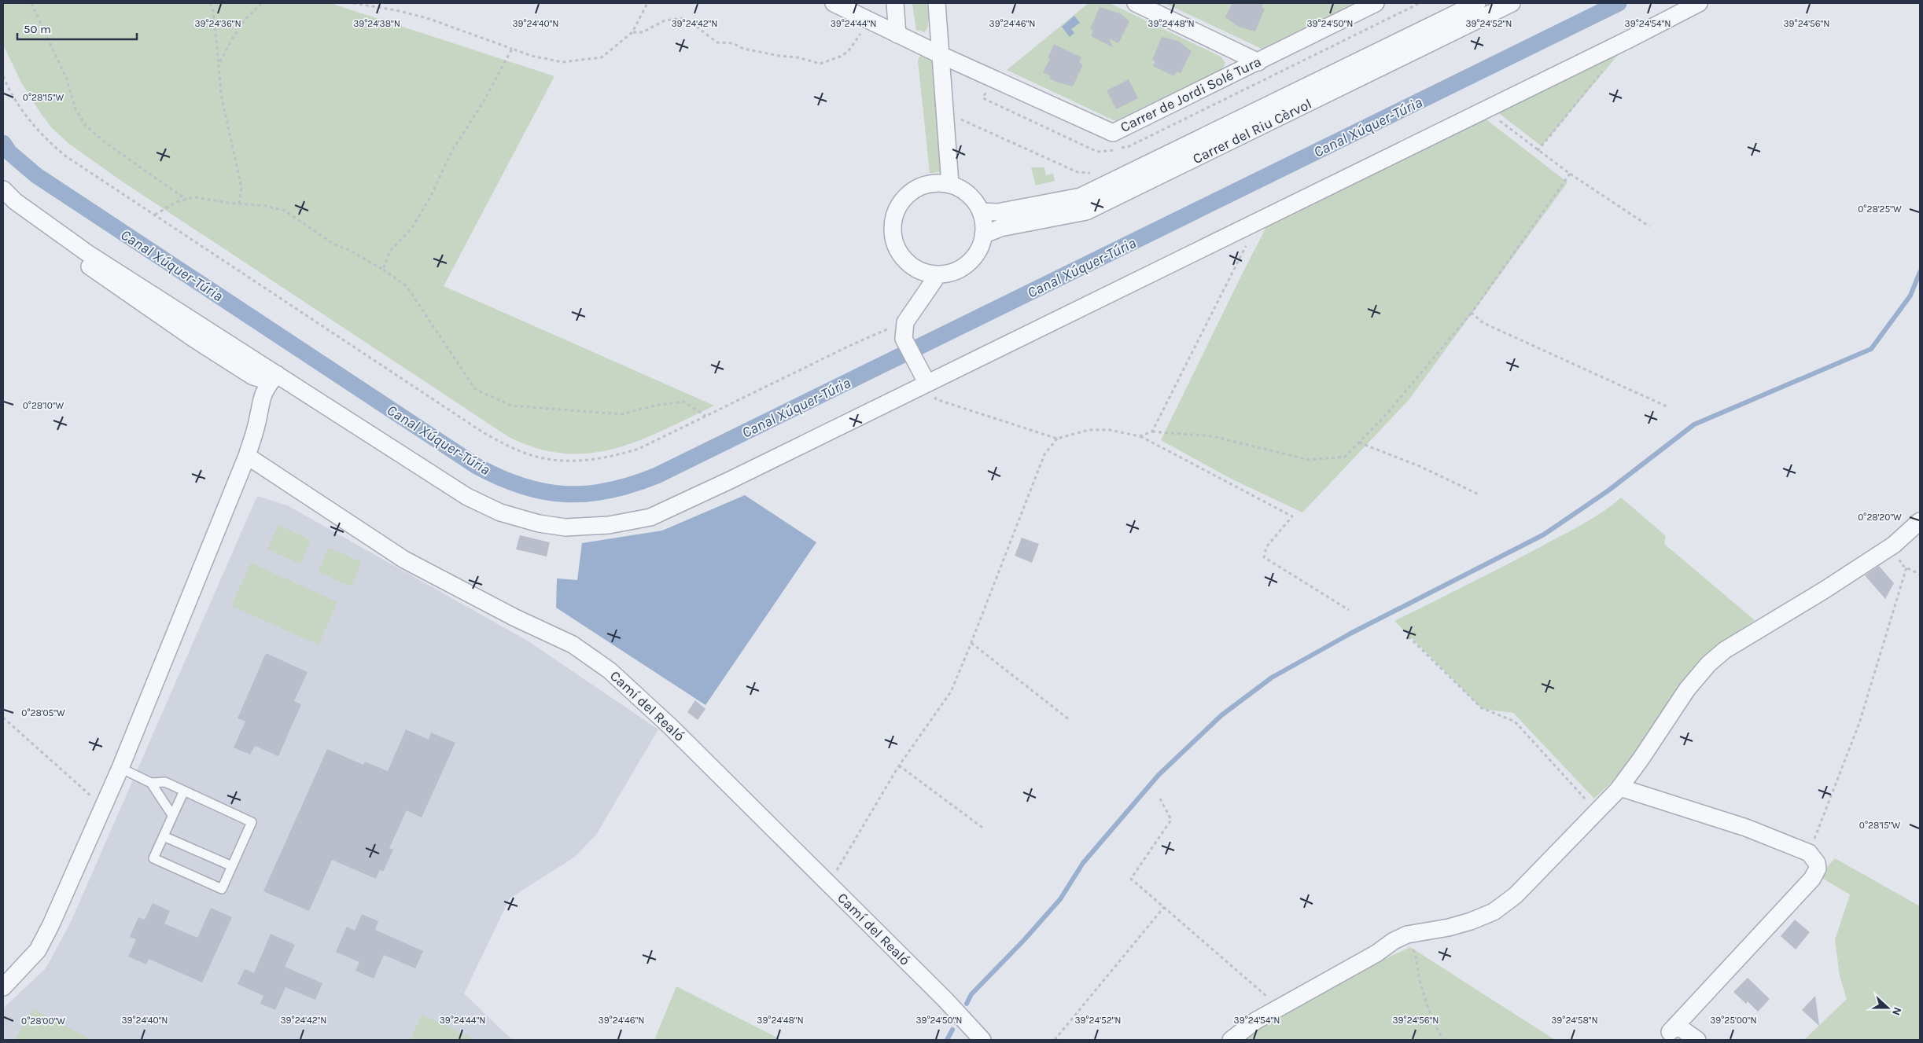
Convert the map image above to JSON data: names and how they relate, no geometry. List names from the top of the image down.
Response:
{
  "streets": {
    "street": ["Carrer de Jordi Solé Tura", "Carrer del Riu Cèrvol", "Camí del Realó"]
  },
  "water": ["Canal Xúquer-Túria"],
  "scale_bar": "50 m",
  "north": "right",
  "coordinates": [
    "39°24'40\"N",
    "39°24'44\"N",
    "39°24'46\"N",
    "39°24'48\"N",
    "39°24'50\"N",
    "39°24'52\"N",
    "39°24'36\"N",
    "39°24'38\"N",
    "39°24'42\"N",
    "39°24'54\"N",
    "39°24'56\"N",
    "0°28'15\"W",
    "0°28'25\"W",
    "0°28'10\"W",
    "0°28'20\"W",
    "0°28'05\"W",
    "39°24'58\"N",
    "39°25'00\"N",
    "0°28'00\"W"
  ]
}
